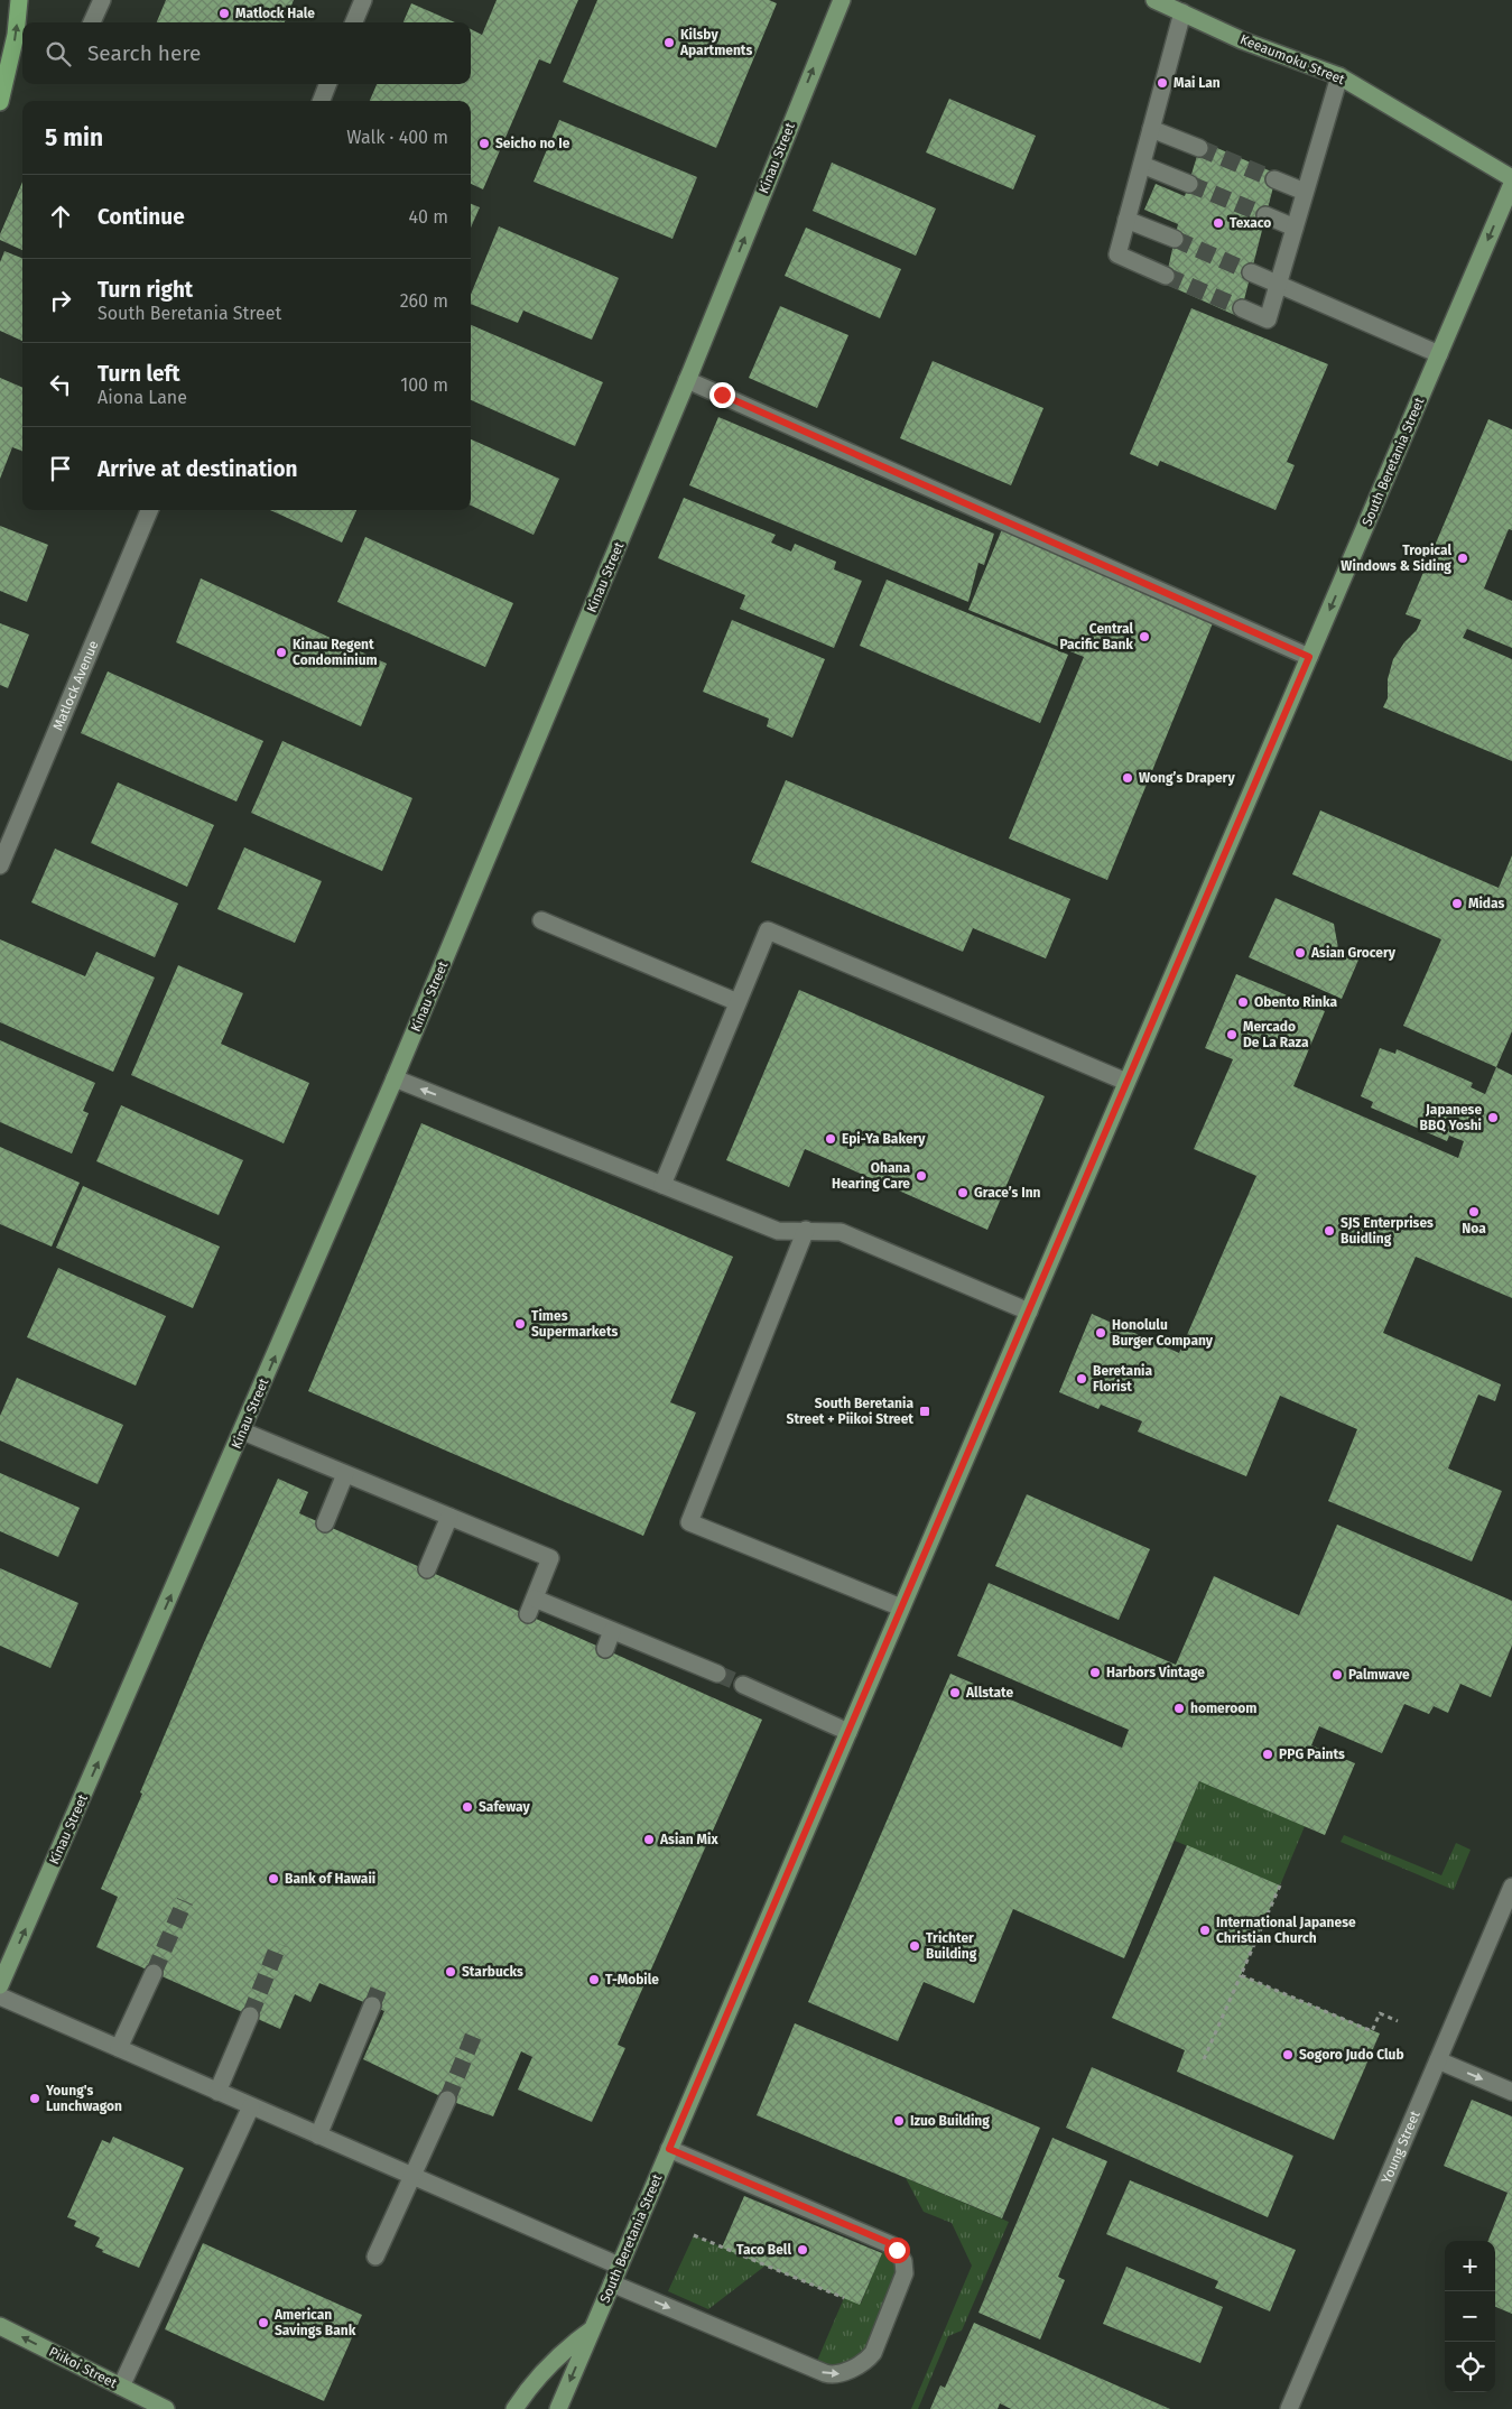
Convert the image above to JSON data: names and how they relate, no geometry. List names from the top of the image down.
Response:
{
  "streets": {
    "main road": [
      "Keeaumoku Street",
      "Kinau Street",
      "South Beretania Street",
      "Piikoi Street"
    ],
    "street": ["Matlock Avenue", "Young Street"]
  },
  "one_way": ["Kinau Street", "Piikoi Street"],
  "places": {
    "other": [
      "Matlock Hale",
      "Kilsby Apartments",
      "Mai Lan",
      "Seicho no Ie",
      "Texaco",
      "Tropical Windows & Siding",
      "Central Pacific Bank",
      "Kinau Regent Condominium",
      "Wong’s Drapery",
      "Midas",
      "Asian Grocery",
      "Obento Rinka",
      "Mercado De La Raza",
      "Japanese BBQ Yoshi",
      "Epi-Ya Bakery",
      "Ohana Hearing Care",
      "Grace’s Inn",
      "Noa",
      "SJS Enterprises Buidling",
      "Times Supermarkets",
      "Honolulu Burger Company",
      "Beretania Florist",
      "Harbors Vintage",
      "Palmwave",
      "Allstate",
      "homeroom",
      "PPG Paints",
      "Safeway",
      "Asian Mix",
      "Bank of Hawaii",
      "International Japanese Christian Church",
      "Trichter Building",
      "Starbucks",
      "T-Mobile",
      "Sogoro Judo Club",
      "Young's Lunchwagon",
      "Izuo Building",
      "Taco Bell",
      "American Savings Bank"
    ],
    "transit": ["South Beretania Street + Piikoi Street"]
  },
  "page": {
    "search": "Search here",
    "heading": ["5 min", "Walk · 400 m"],
    "list": [
      ["Continue", "40 m"],
      ["Turn right", "South Beretania Street", "260 m"],
      ["Turn left", "Aiona Lane", "100 m"],
      "Arrive at destination"
    ],
    "map_buttons": ["+", "−"]
  }
}
